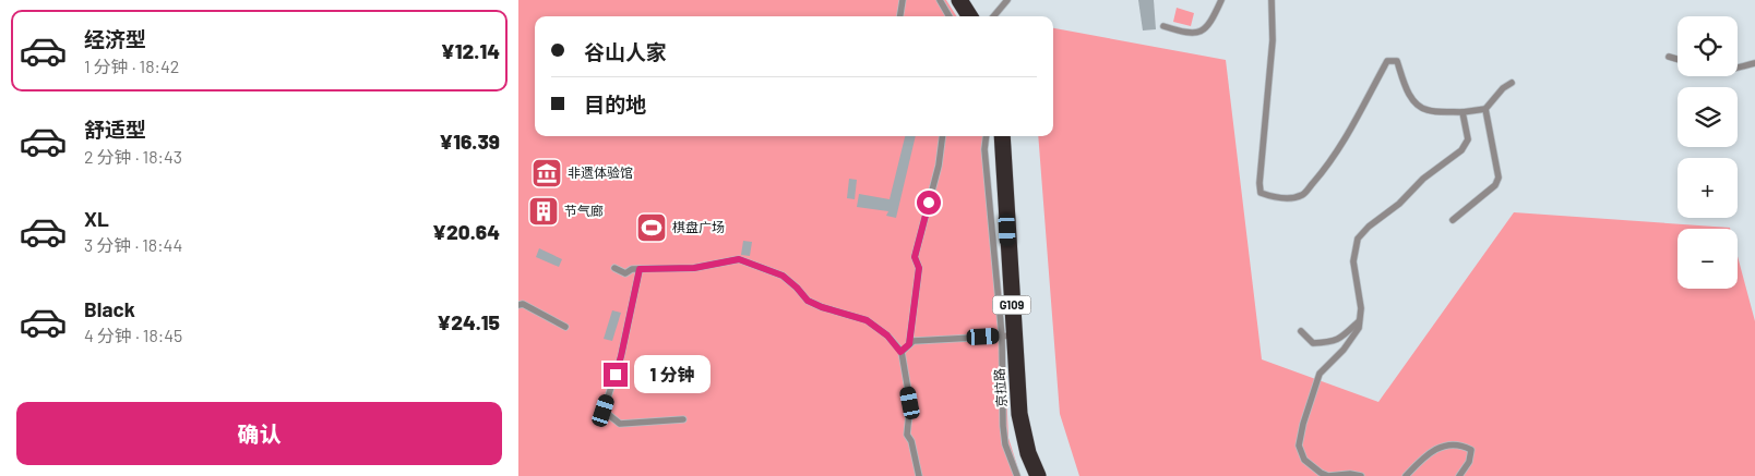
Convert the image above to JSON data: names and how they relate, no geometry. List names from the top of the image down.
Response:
{
  "streets": {
    "highway": ["G109", "京拉路"]
  },
  "places": {
    "museum": ["非遗体验馆"],
    "building": ["节气廊"],
    "sports": ["棋盘广场"]
  },
  "page": {
    "list": [
      {
        "name": "经济型",
        "note": "1 分钟 · 18:42",
        "value": "¥12.14"
      },
      {
        "name": "舒适型",
        "note": "2 分钟 · 18:43",
        "value": "¥16.39"
      },
      {
        "name": "XL",
        "note": "3 分钟 · 18:44",
        "value": "¥20.64"
      },
      {
        "name": "Black",
        "note": "4 分钟 · 18:45",
        "value": "¥24.15"
      }
    ],
    "map_buttons": ["+", "−"],
    "banner": ["谷山人家", "目的地"],
    "bubble": "1 分钟",
    "buttons": "确认"
  }
}
